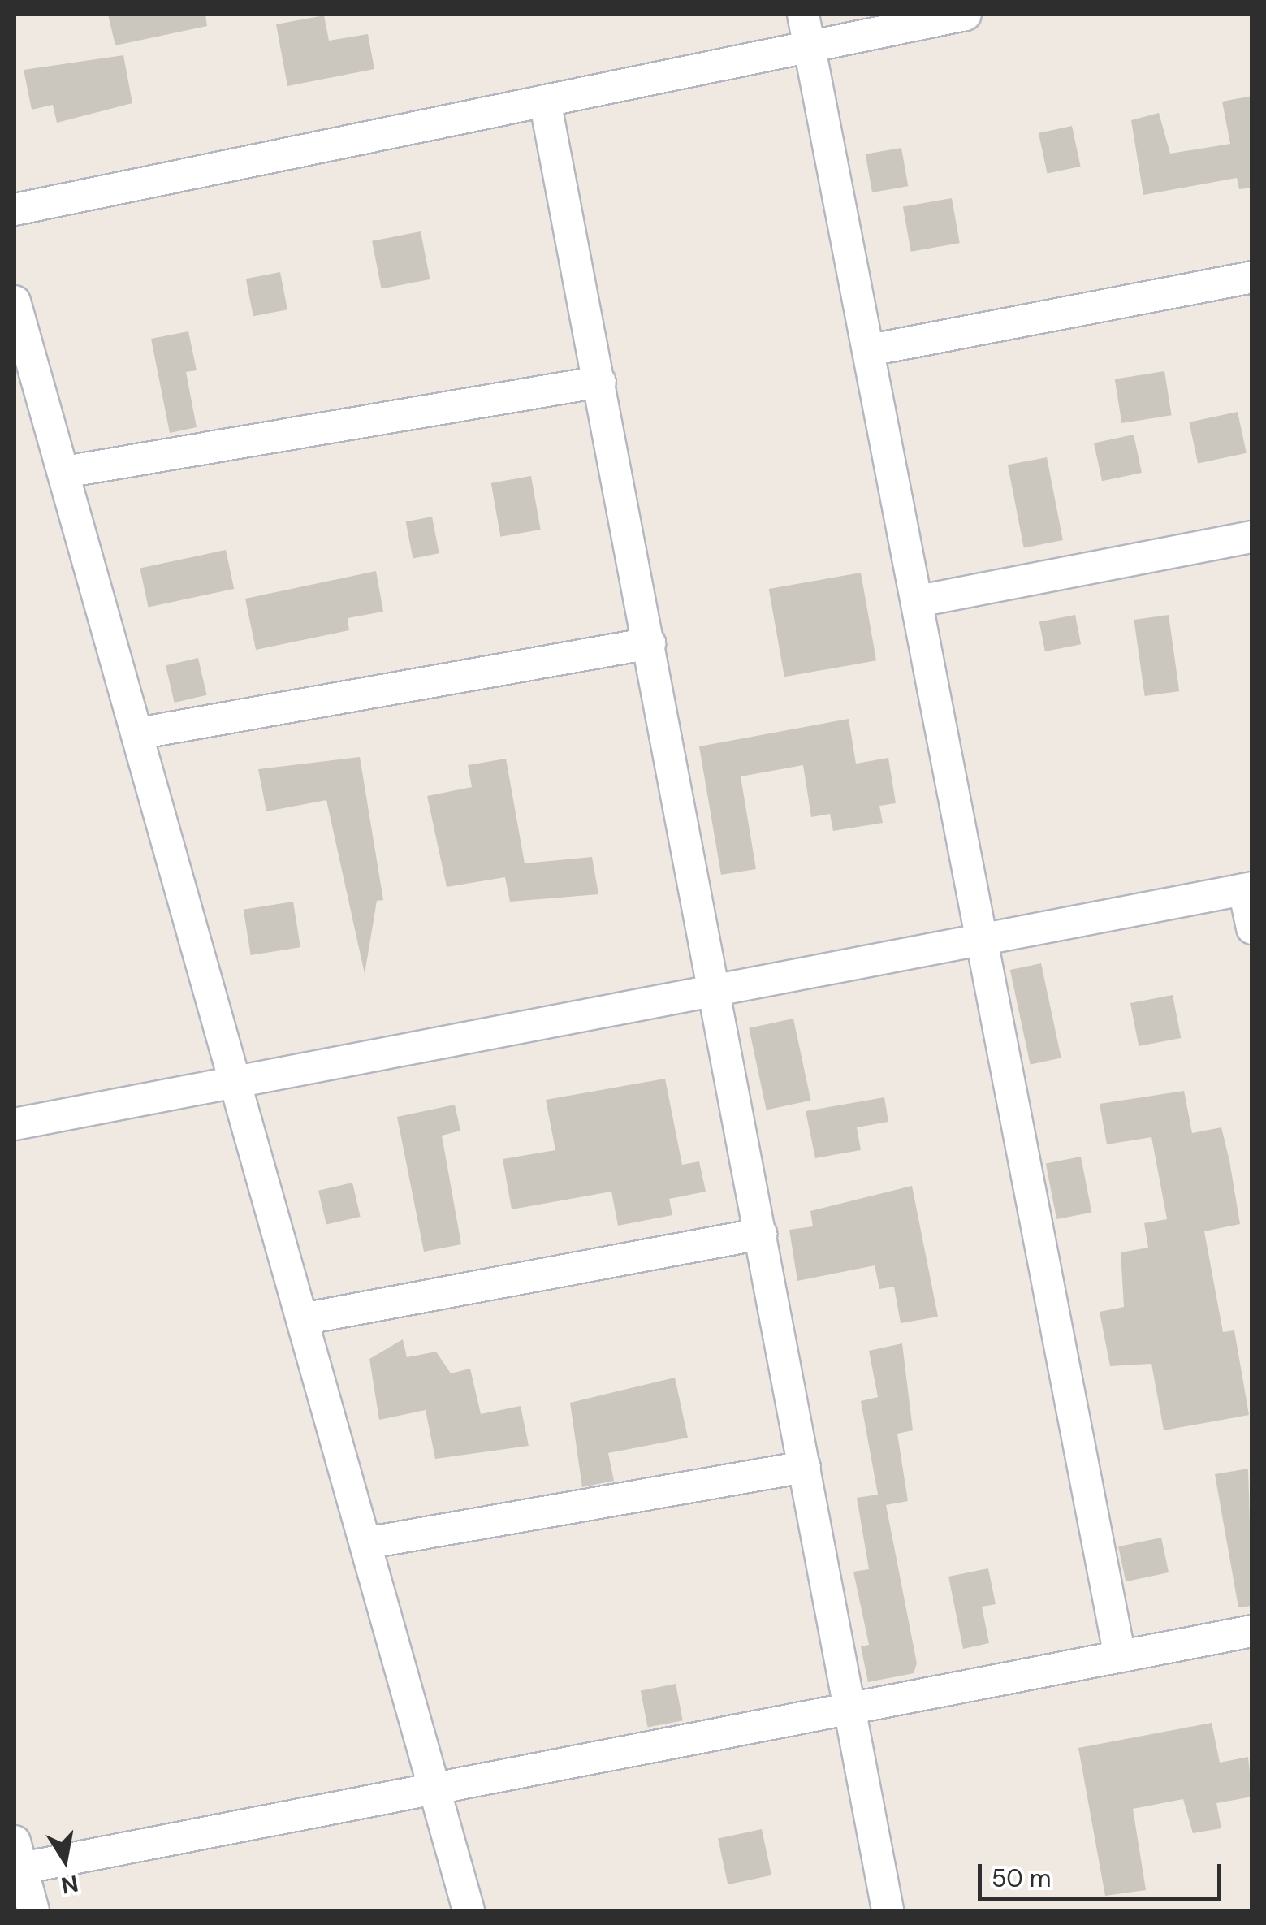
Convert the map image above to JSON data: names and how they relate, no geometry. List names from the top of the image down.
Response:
{
  "scale_bar": "50 m",
  "north": "bottom"
}
